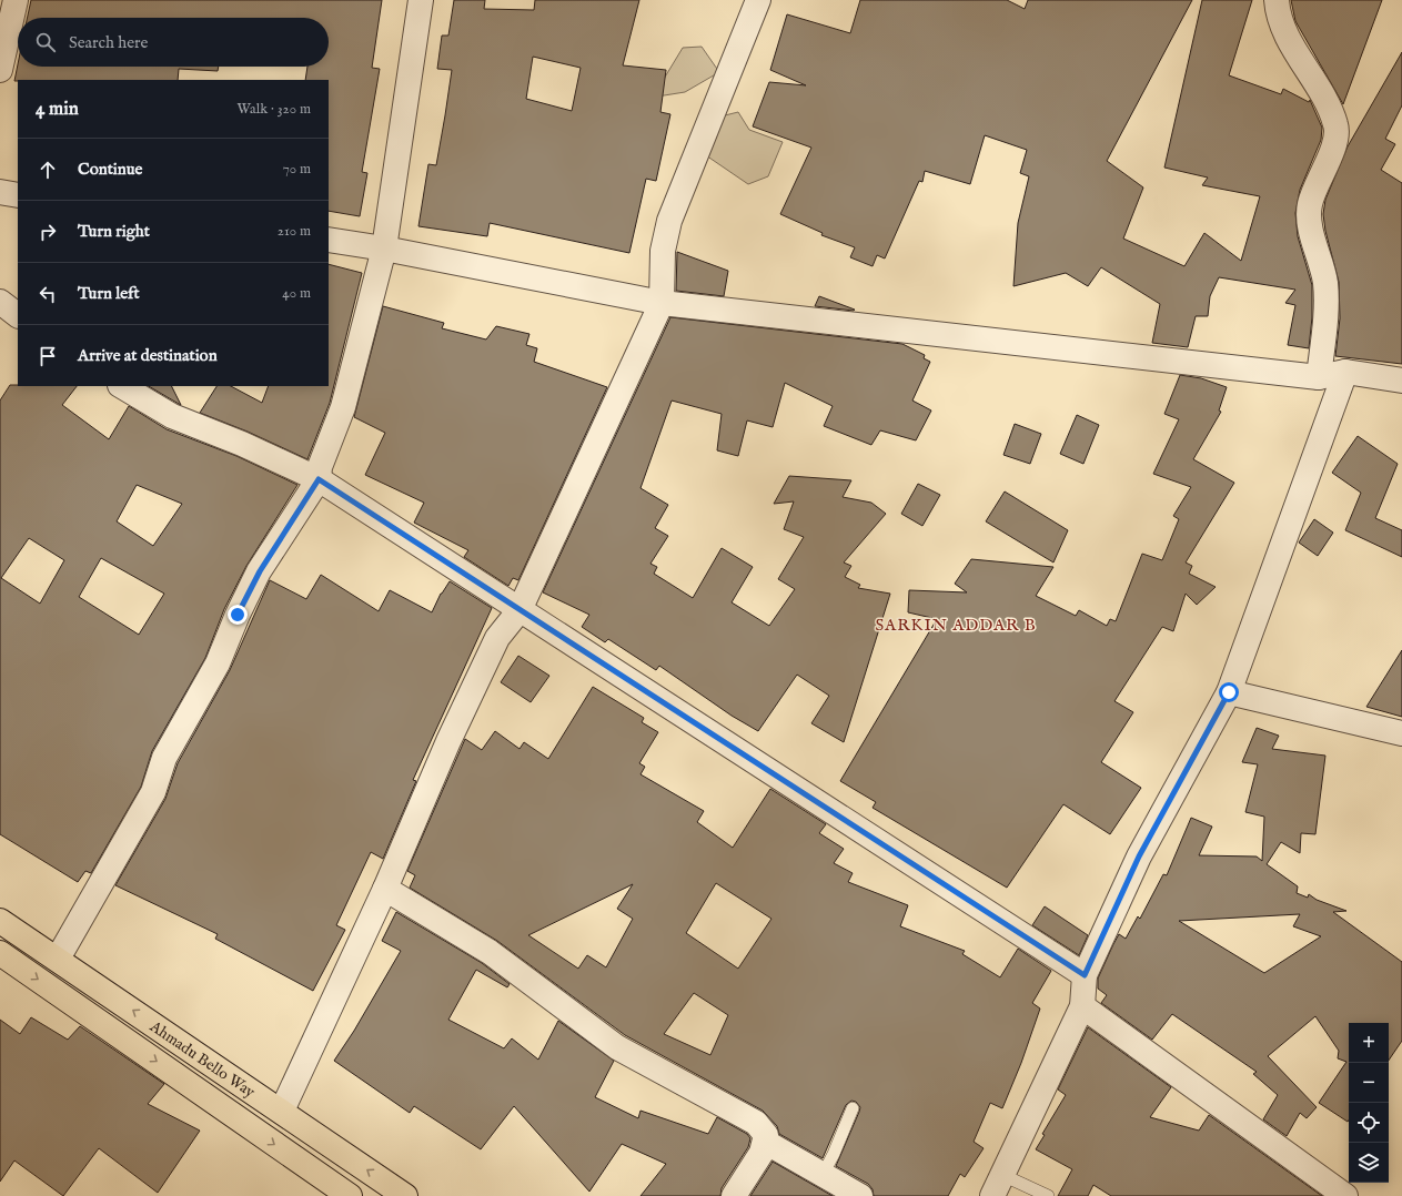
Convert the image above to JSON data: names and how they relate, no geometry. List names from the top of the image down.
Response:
{
  "streets": {
    "highway": ["Ahmadu Bello Way"]
  },
  "districts": ["SARKIN ADDAR B"],
  "page": {
    "search": "Search here",
    "heading": ["4 min", "Walk · 320 m"],
    "list": [
      ["Continue", "70 m"],
      ["Turn right", "210 m"],
      ["Turn left", "40 m"],
      "Arrive at destination"
    ],
    "map_buttons": ["+", "−"]
  }
}
